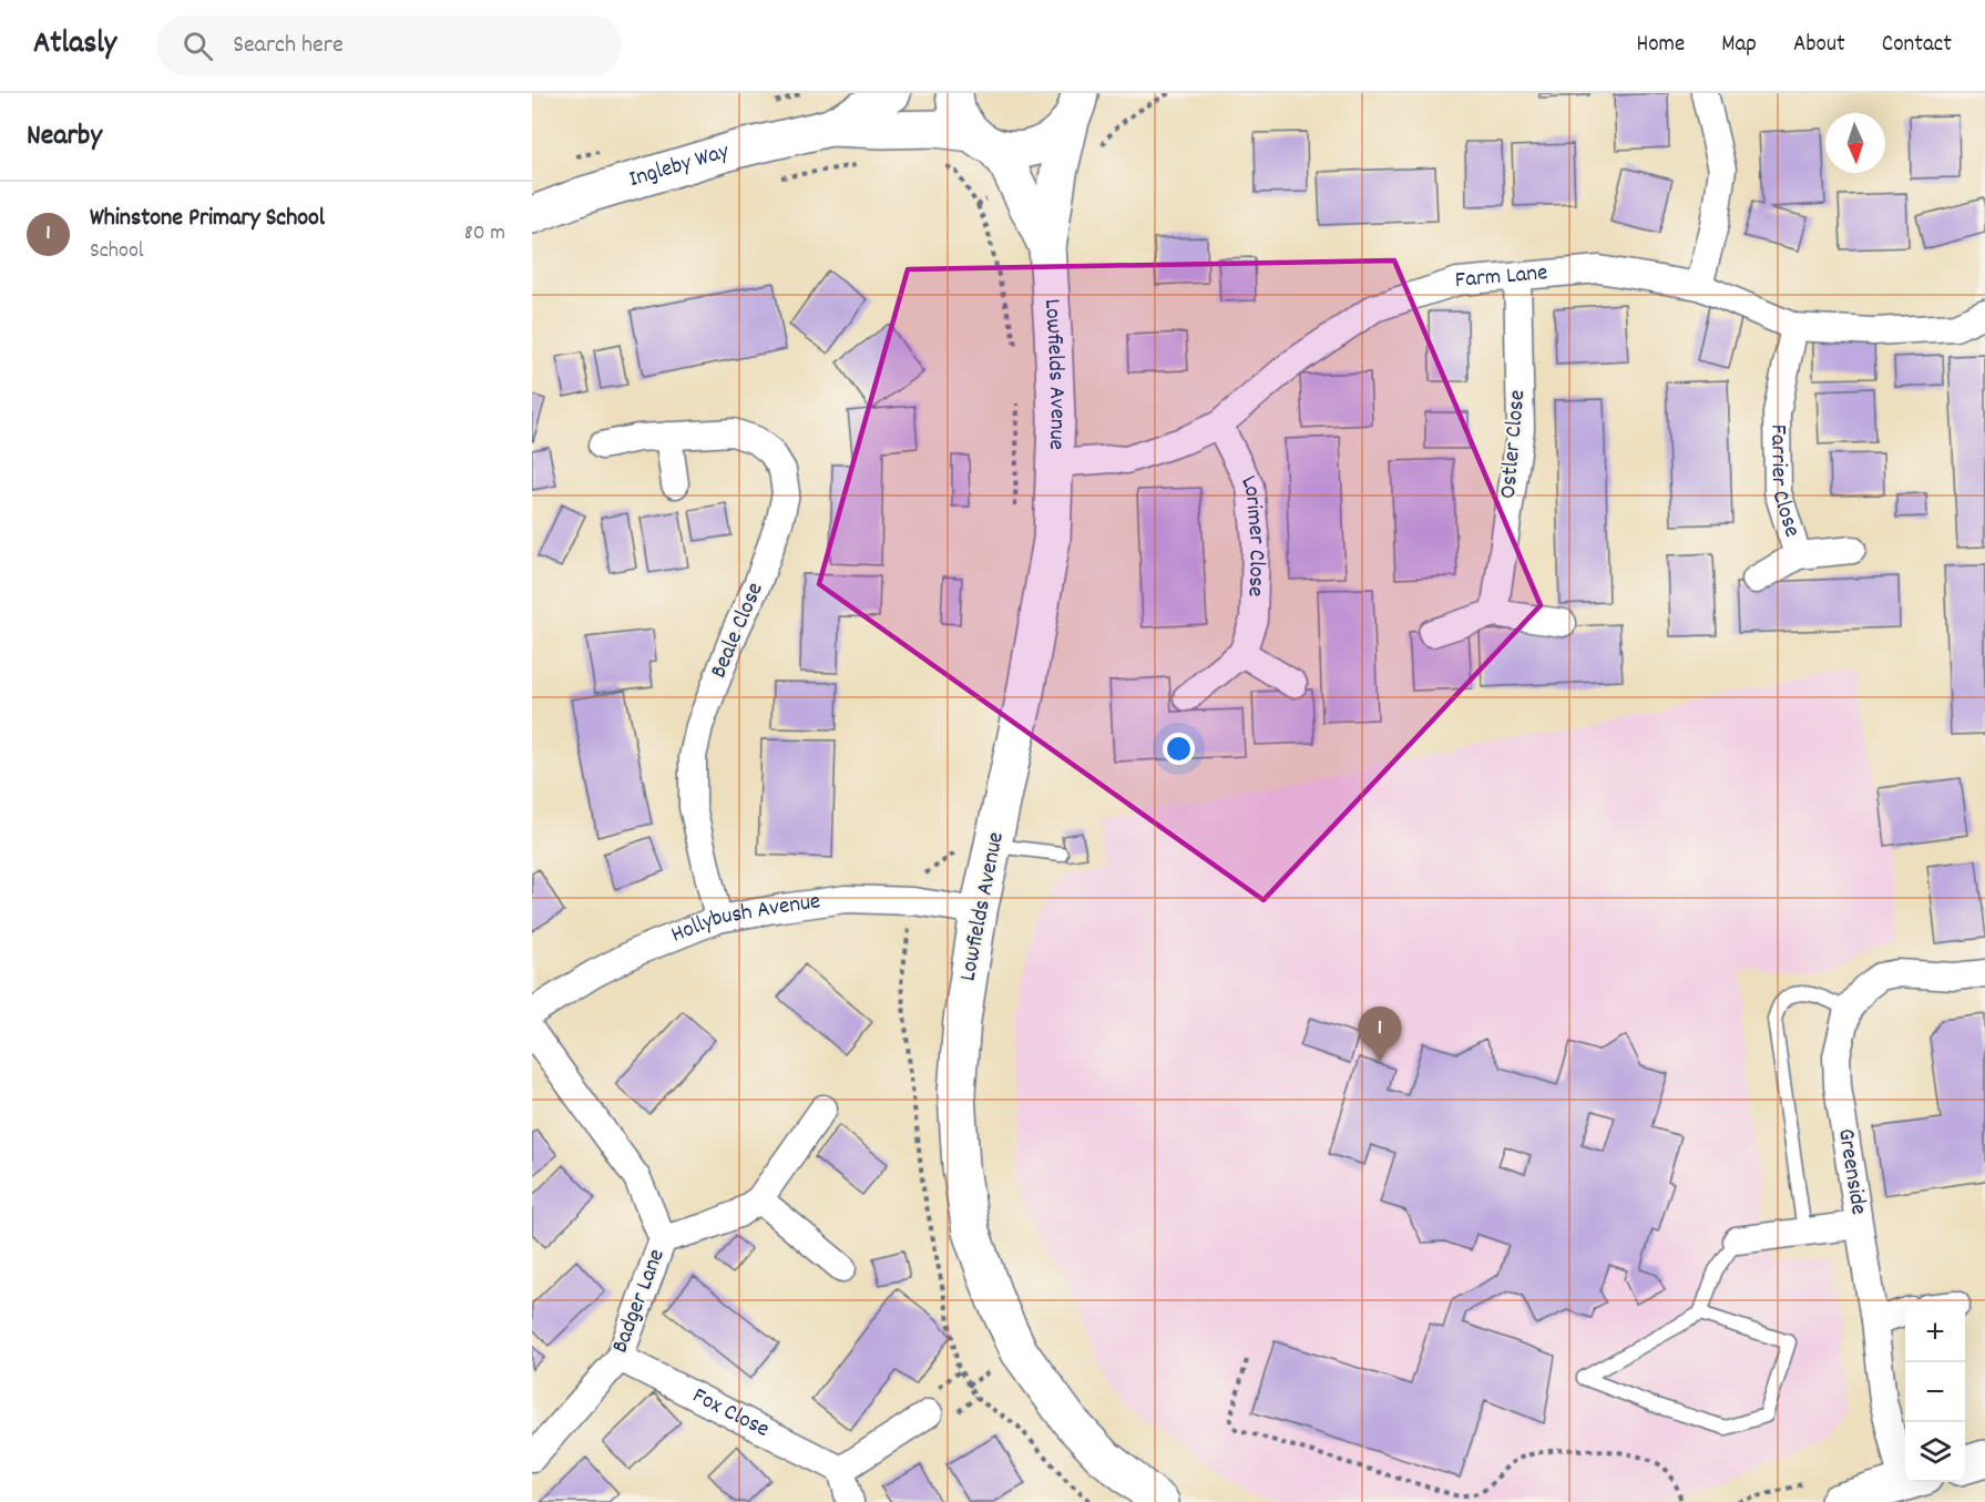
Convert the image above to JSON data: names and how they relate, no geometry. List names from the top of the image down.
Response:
{
  "streets": {
    "street": [
      "Ingleby Way",
      "Farm Lane",
      "Lowfields Avenue",
      "Ostler Close",
      "Farrier Close",
      "Lorimer Close",
      "Beale Close",
      "Hollybush Avenue",
      "Greenside",
      "Badger Lane",
      "Fox Close"
    ]
  },
  "crossings": [
    ["Ingleby Way", "Lowfields Avenue"],
    ["Farm Lane", "Lowfields Avenue"],
    ["Farm Lane", "Ostler Close"],
    ["Farm Lane", "Farrier Close"],
    ["Farm Lane", "Lorimer Close"],
    ["Lowfields Avenue", "Hollybush Avenue"],
    ["Beale Close", "Hollybush Avenue"],
    ["Badger Lane", "Fox Close"]
  ],
  "north": "bottom",
  "page": {
    "header": "Atlasly",
    "search": "Search here",
    "nav": [
      "Home",
      "Map",
      "About",
      "Contact"
    ],
    "heading": "Nearby",
    "list": [
      {
        "mark": "1",
        "name": "Whinstone Primary School",
        "note": "School",
        "value": "80 m"
      }
    ],
    "pins": "1",
    "map_buttons": ["+", "−"]
  }
}
